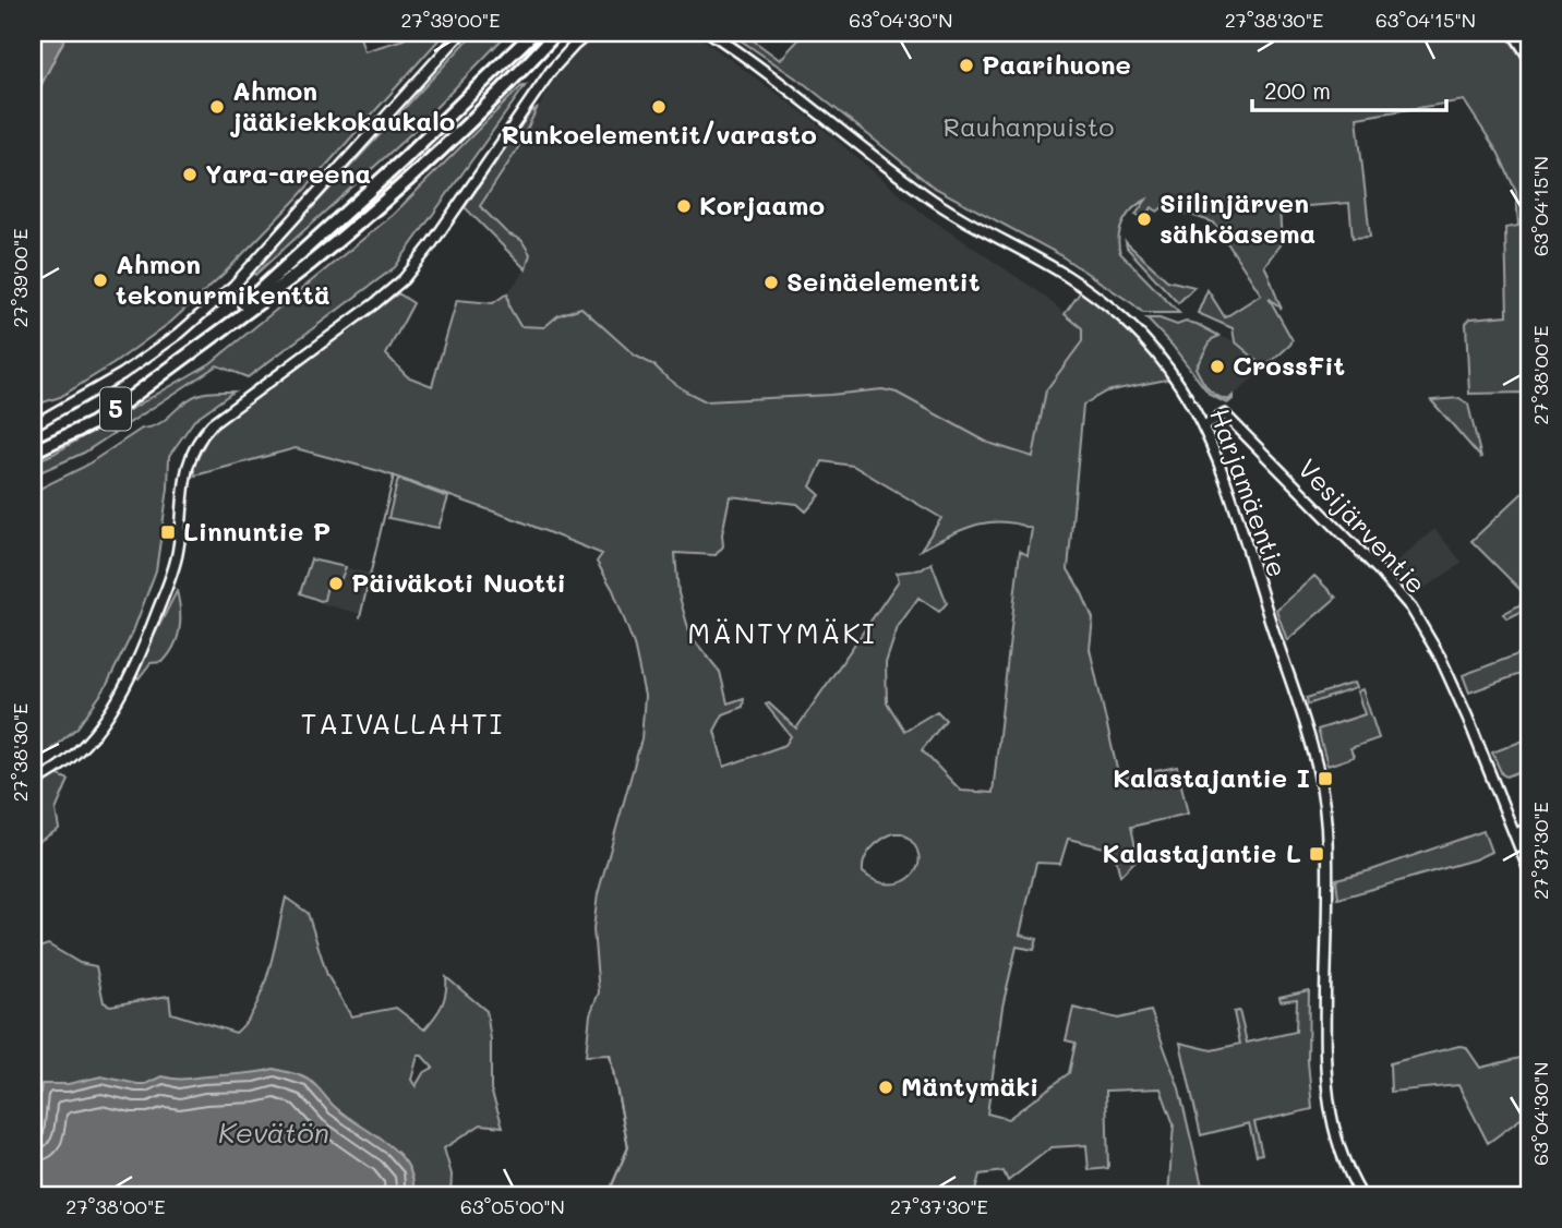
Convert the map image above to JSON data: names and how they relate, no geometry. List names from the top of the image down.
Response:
{
  "streets": {
    "highway": ["5"],
    "street": ["Harjamäentie", "Vesijärventie"]
  },
  "crossings": [
    ["Harjamäentie", "Vesijärventie"]
  ],
  "districts": ["MÄNTYMÄKI", "TAIVALLAHTI"],
  "water": ["Kevätön"],
  "parks": ["Rauhanpuisto"],
  "places": {
    "other": [
      "Paarihuone",
      "Ahmon jääkiekkokaukalo",
      "Runkoelementit/varasto",
      "Yara-areena",
      "Korjaamo",
      "Siilinjärven sähköasema",
      "Ahmon tekonurmikenttä",
      "Seinäelementit",
      "CrossFit",
      "Päiväkoti Nuotti",
      "Mäntymäki"
    ],
    "transit": ["Linnuntie P", "Kalastajantie I", "Kalastajantie L"]
  },
  "scale_bar": "200 m",
  "coordinates": [
    "27°39'00\"E",
    "63°04'30\"N",
    "27°38'30\"E",
    "63°04'15\"N",
    "27°38'00\"E",
    "27°37'30\"E",
    "63°05'00\"N"
  ]
}
